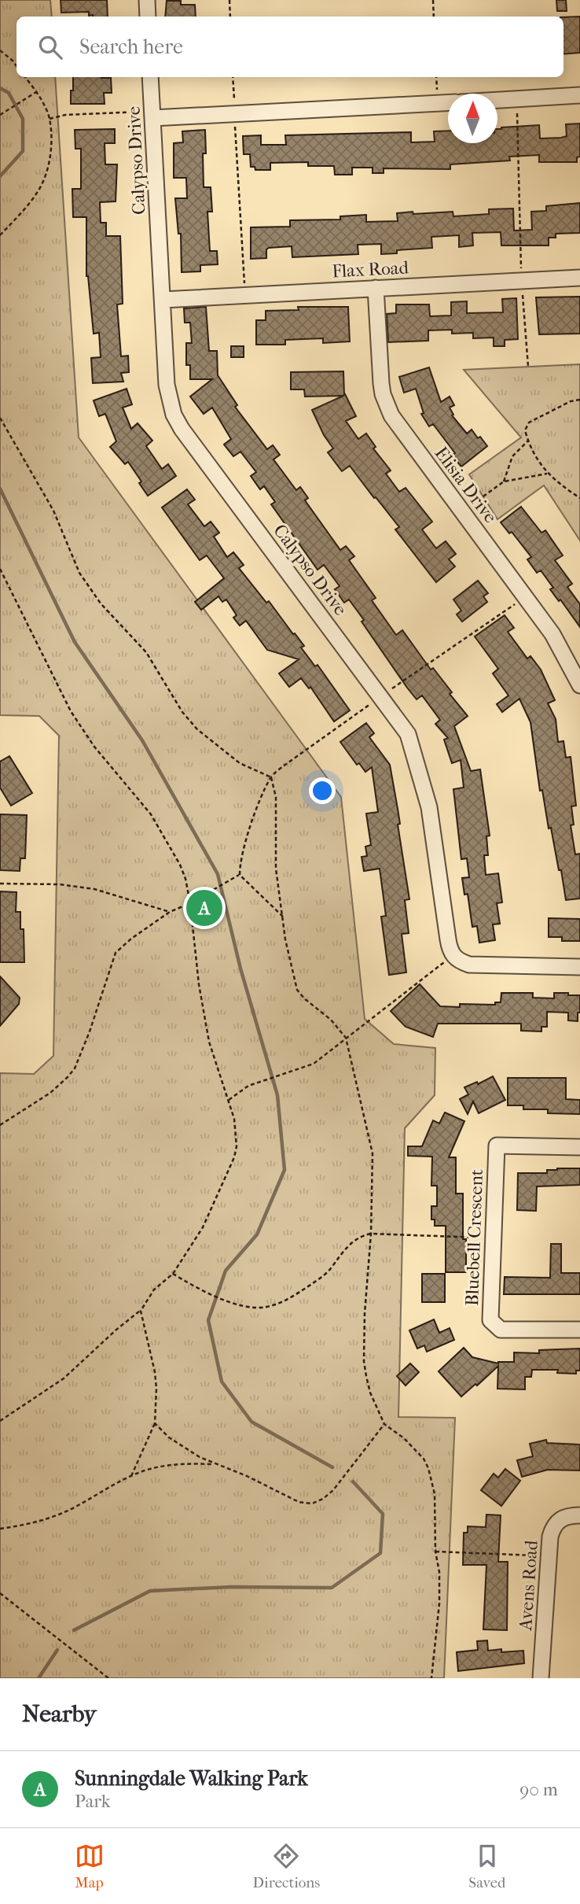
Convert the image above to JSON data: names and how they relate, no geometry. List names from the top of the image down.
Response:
{
  "streets": {
    "street": [
      "Calypso Drive",
      "Flax Road",
      "Elisia Drive",
      "Bluebell Crescent",
      "Avens Road"
    ]
  },
  "crossings": [
    ["Calypso Drive", "Flax Road"],
    ["Flax Road", "Elisia Drive"]
  ],
  "north": "top",
  "page": {
    "search": "Search here",
    "pins": "A",
    "heading": "Nearby",
    "list": [
      {
        "mark": "A",
        "name": "Sunningdale Walking Park",
        "note": "Park",
        "value": "90 m"
      }
    ],
    "nav": ["Map", "Directions", "Saved"]
  }
}
